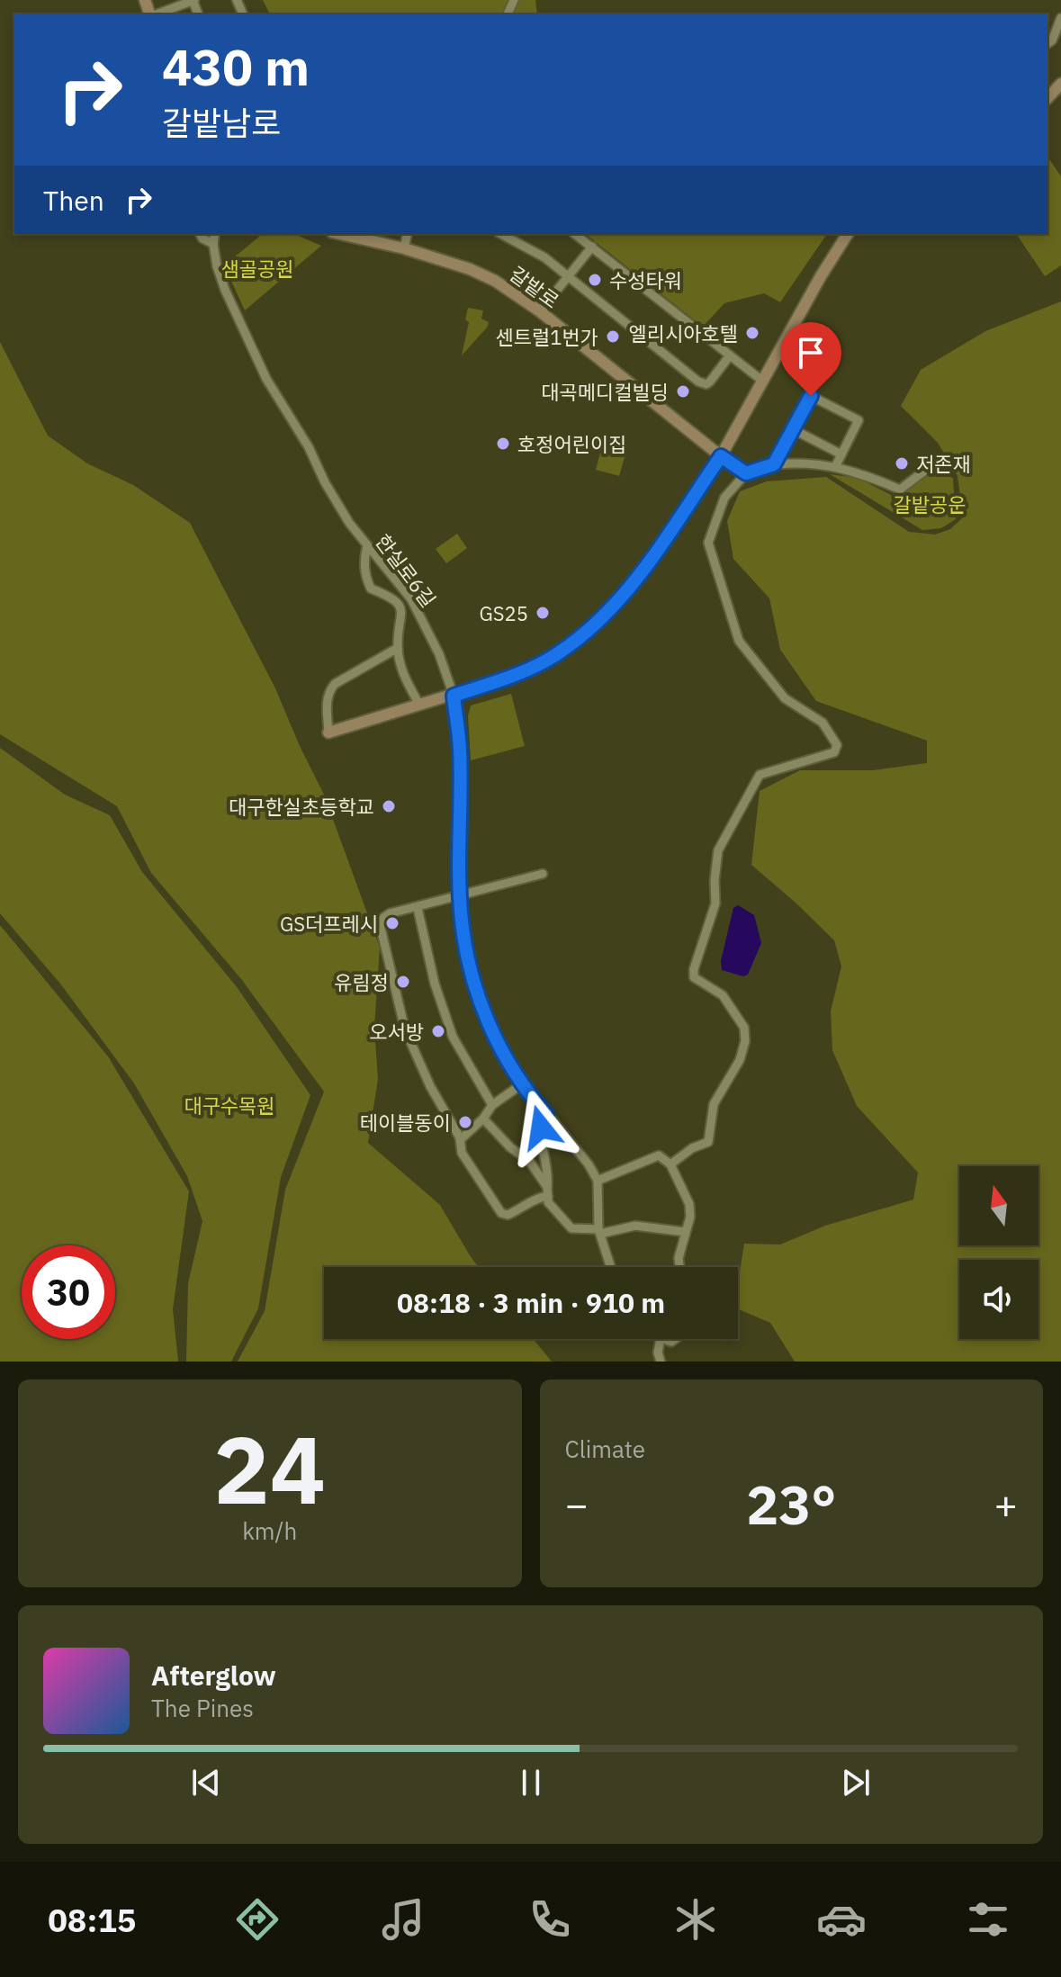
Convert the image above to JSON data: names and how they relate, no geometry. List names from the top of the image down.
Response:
{
  "streets": {
    "main road": ["갈밭로"],
    "street": ["한실로6길"]
  },
  "parks": ["샘골공원", "갈밭공운", "대구수목원"],
  "places": [
    "수성타워",
    "엘리시아호텔",
    "센트럴1번가",
    "대곡메디컬빌딩",
    "호정어린이집",
    "저존재",
    "GS25",
    "대구한실초등학교",
    "GS더프레시",
    "유림정",
    "오서방",
    "테이블동이"
  ],
  "north": "top",
  "page": {
    "turn": ["430 m", "갈밭남로"],
    "then": "Then",
    "limit": "30",
    "trip": "08:18 · 3 min · 910 m",
    "tile": [
      ["24", "km/h"],
      "Climate"
    ],
    "heat": ["−", "23°", "+"],
    "song": ["Afterglow", "The Pines"],
    "tabs": "08:15"
  }
}
